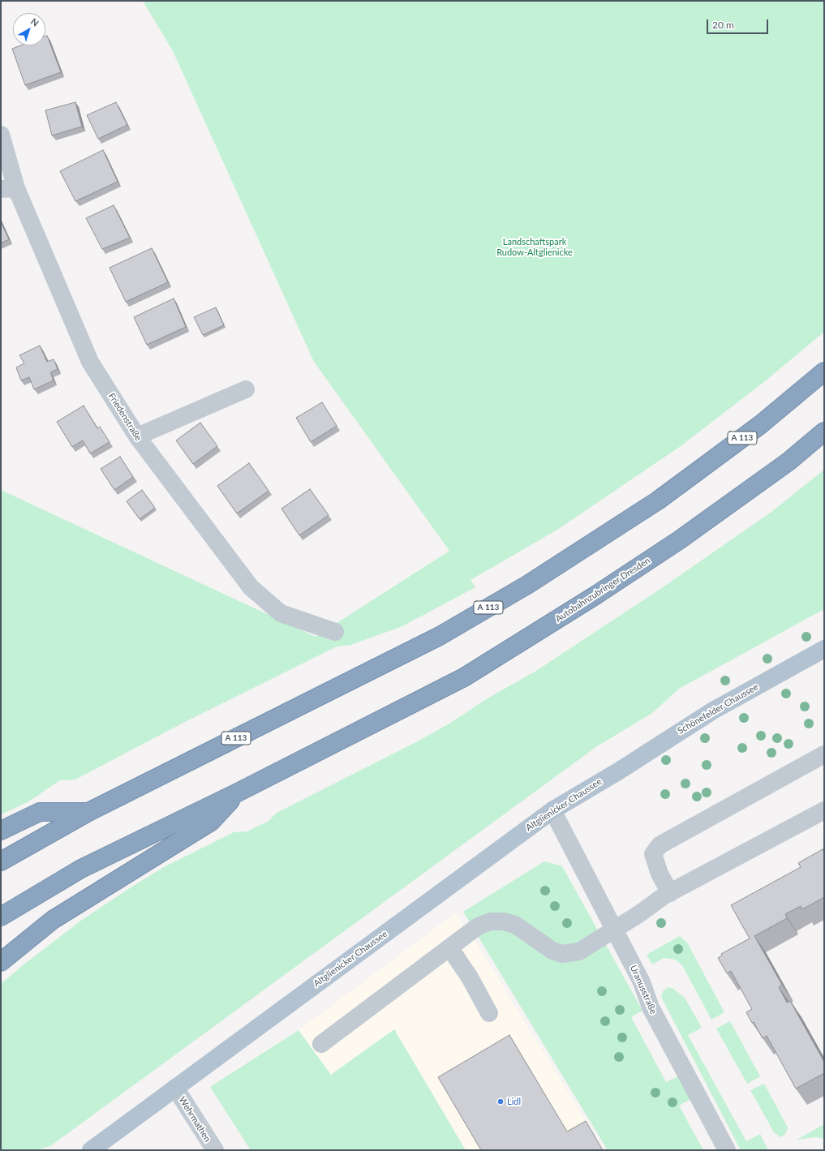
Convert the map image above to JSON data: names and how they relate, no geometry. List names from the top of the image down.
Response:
{
  "streets": {
    "highway": ["A 113", "Autobahnzubringer Dresden"],
    "main road": ["Schönefelder Chaussee", "Altglienicker Chaussee"],
    "street": ["Friedenstraße", "Uranusstraße", "Wehrmathen"]
  },
  "crossings": [
    ["Schönefelder Chaussee", "Altglienicker Chaussee"],
    ["Altglienicker Chaussee", "Uranusstraße"],
    ["Altglienicker Chaussee", "Wehrmathen"]
  ],
  "parks": ["Landschaftspark Rudow-Altglienicke"],
  "places": ["Lidl"],
  "scale_bar": "20 m",
  "north": "top right"
}
